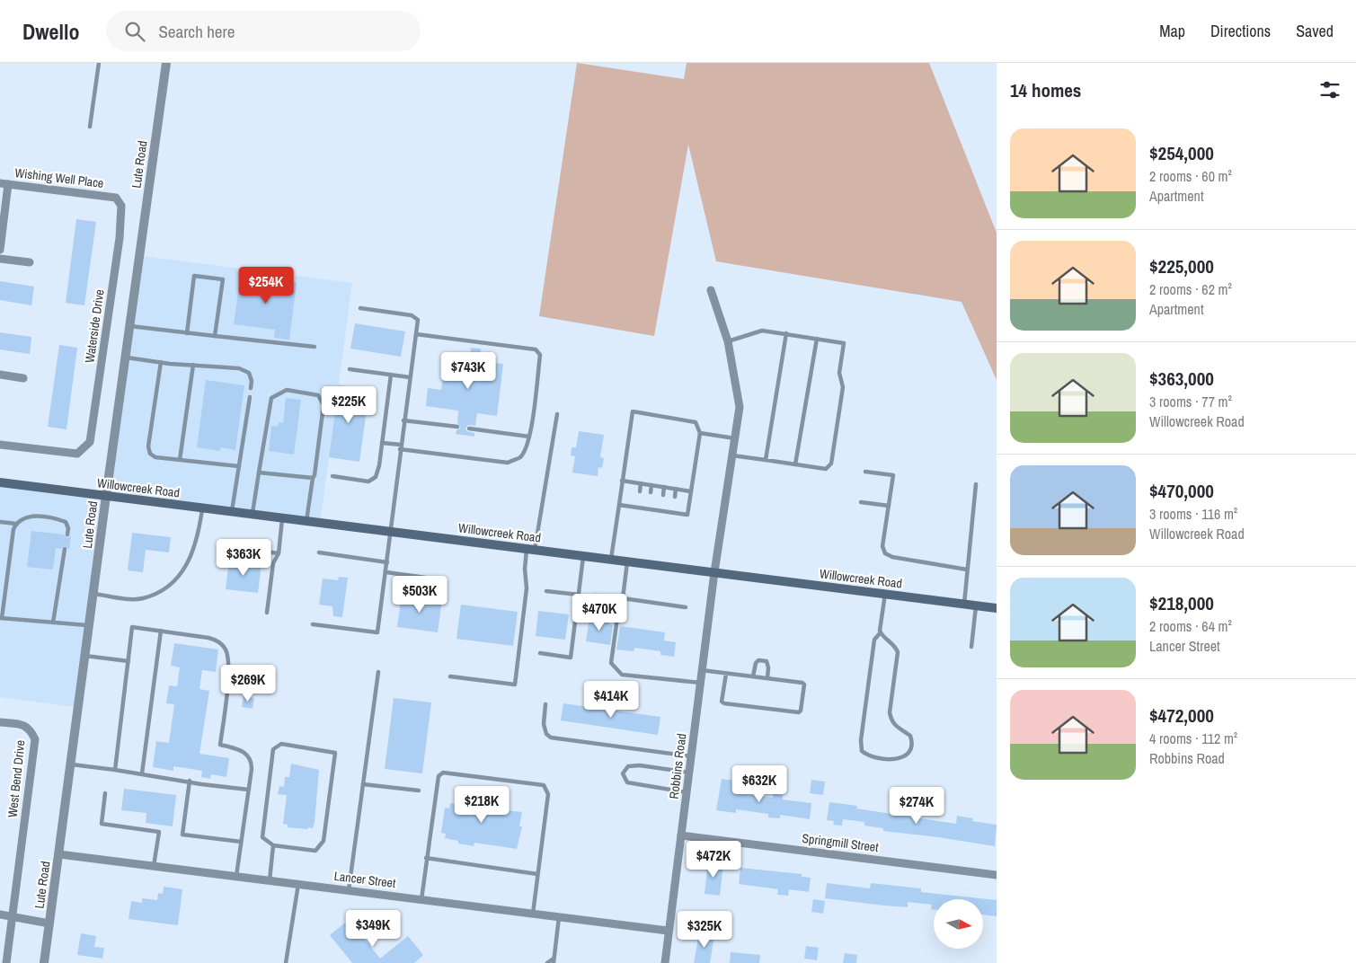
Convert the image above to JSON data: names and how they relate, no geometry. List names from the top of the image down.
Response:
{
  "streets": {
    "main road": ["Willowcreek Road"],
    "street": [
      "Lute Road",
      "Wishing Well Place",
      "Waterside Drive",
      "Robbins Road",
      "West Bend Drive",
      "Springmill Street",
      "Lancer Street"
    ]
  },
  "crossings": [
    ["Lute Road", "Willowcreek Road"],
    ["Lute Road", "Lancer Street"],
    ["Wishing Well Place", "Waterside Drive"],
    ["Willowcreek Road", "Robbins Road"],
    ["Robbins Road", "Springmill Street"],
    ["Robbins Road", "Lancer Street"]
  ],
  "north": "right",
  "page": {
    "header": "Dwello",
    "search": "Search here",
    "nav": ["Map", "Directions", "Saved"],
    "heading": "14 homes",
    "list": [
      {
        "name": "$254,000",
        "note": "2 rooms · 60 m² · Apartment"
      },
      {
        "name": "$225,000",
        "note": "2 rooms · 62 m² · Apartment"
      },
      {
        "name": "$363,000",
        "note": "3 rooms · 77 m² · Willowcreek Road"
      },
      {
        "name": "$470,000",
        "note": "3 rooms · 116 m² · Willowcreek Road"
      },
      {
        "name": "$218,000",
        "note": "2 rooms · 64 m² · Lancer Street"
      },
      {
        "name": "$472,000",
        "note": "4 rooms · 112 m² · Robbins Road"
      }
    ],
    "price": [
      "$254K",
      "$743K",
      "$225K",
      "$363K",
      "$503K",
      "$470K",
      "$269K",
      "$414K",
      "$632K",
      "$218K",
      "$274K",
      "$472K",
      "$349K",
      "$325K"
    ]
  }
}
